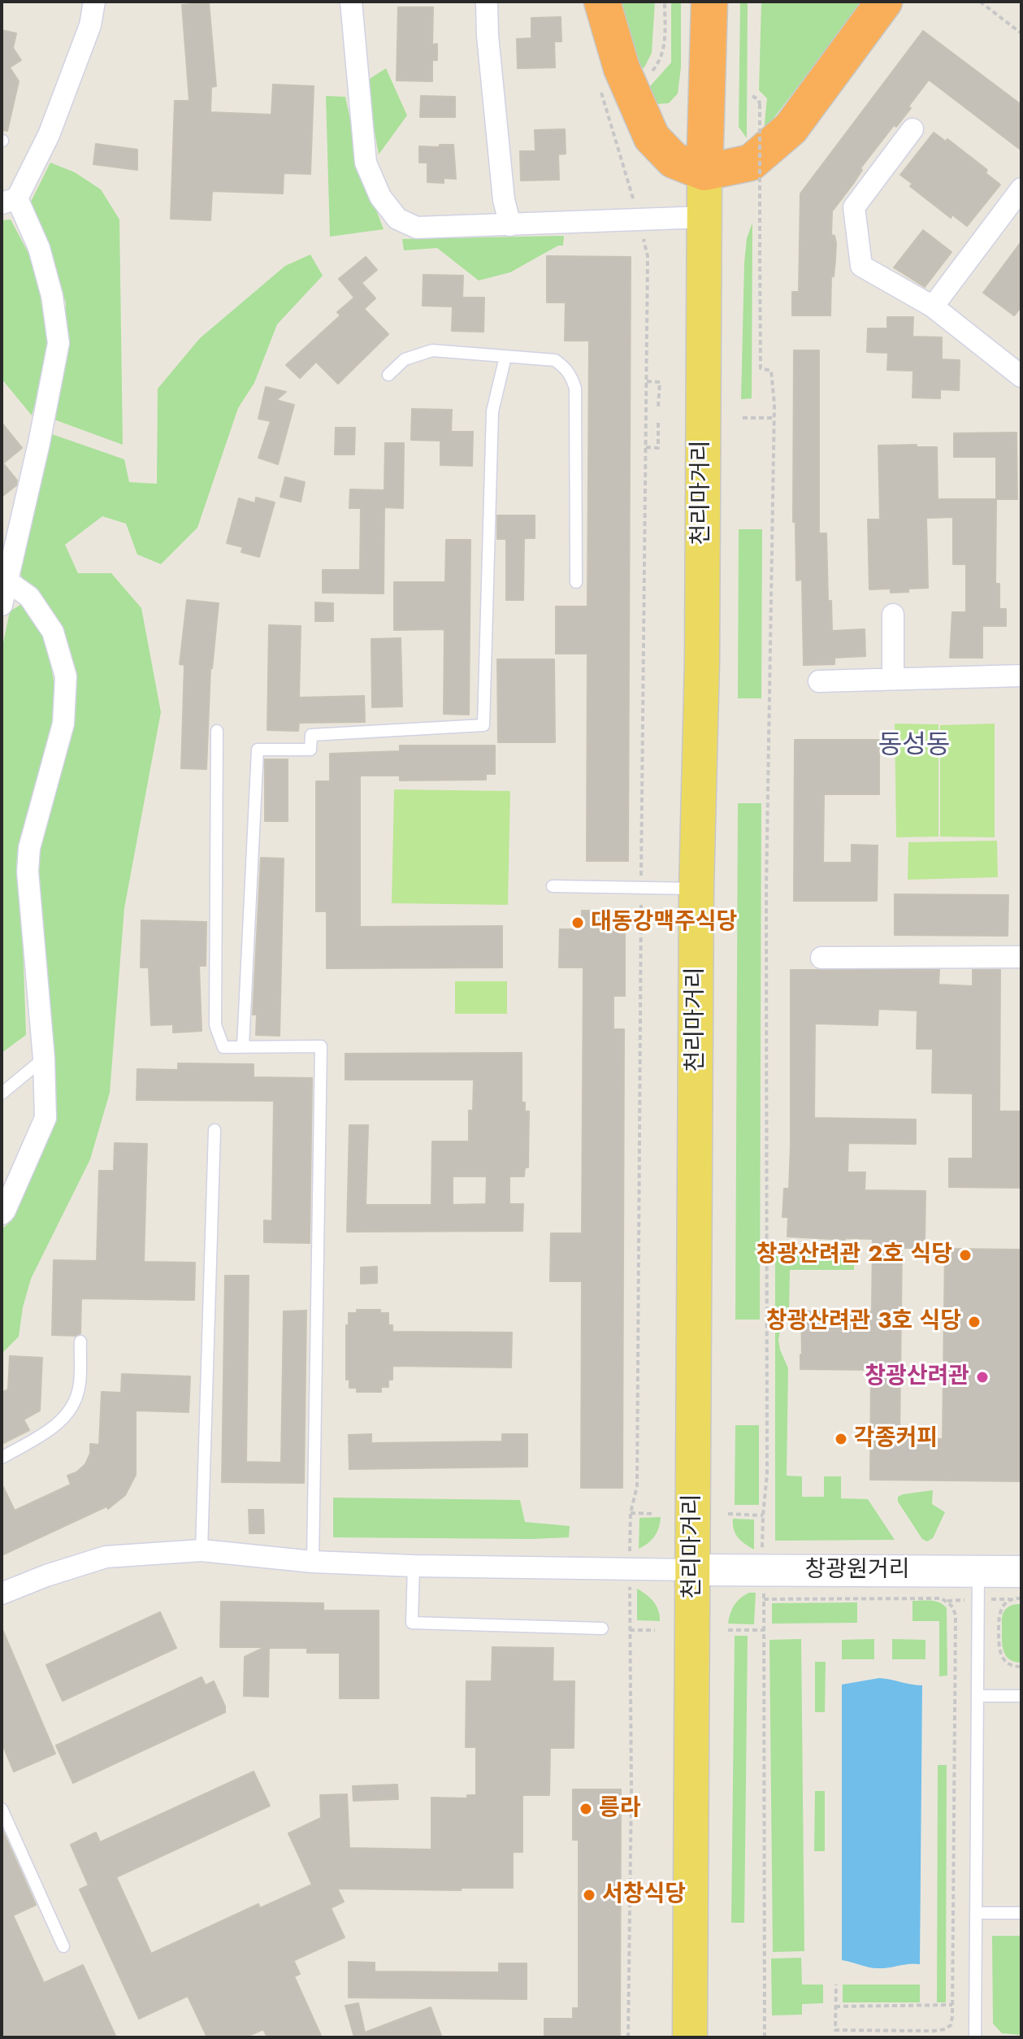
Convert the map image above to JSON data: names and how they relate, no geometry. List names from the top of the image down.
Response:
{
  "streets": {
    "highway": ["천리마거리"],
    "main road": ["창광원거리"]
  },
  "crossings": [
    ["천리마거리", "창광원거리"]
  ],
  "districts": ["동성동"],
  "places": [
    "대동강맥주식당",
    "창광산려관 2호 식당",
    "창광산려관 3호 식당",
    "창광산려관",
    "각종커피",
    "릉라",
    "서창식당"
  ]
}
